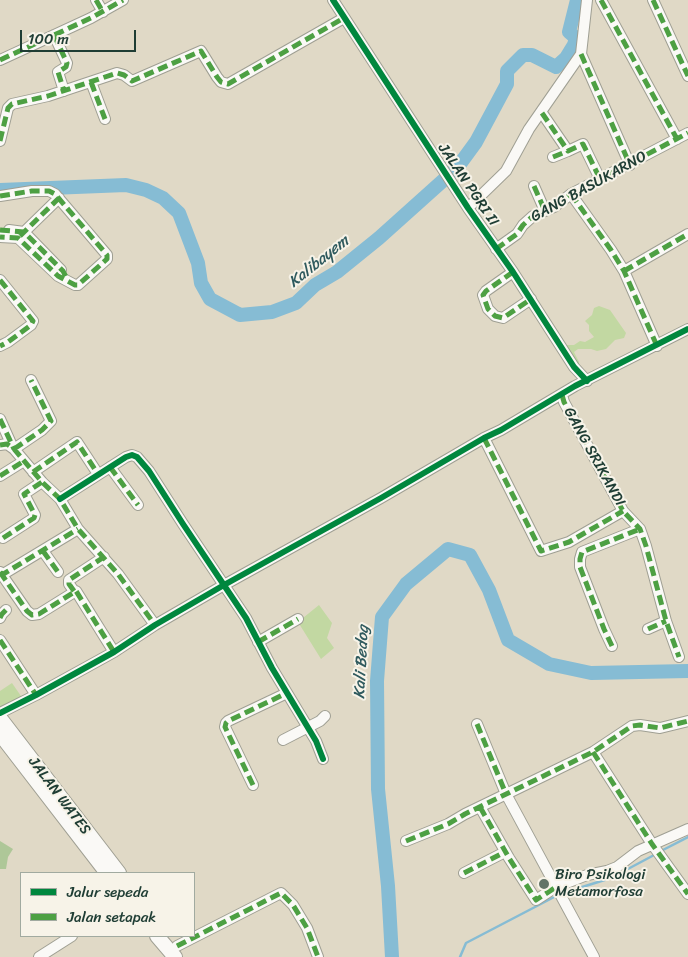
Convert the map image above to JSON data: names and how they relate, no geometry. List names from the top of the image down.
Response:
{
  "streets": {
    "main road": ["JALAN WATES"],
    "street": ["JALAN PGRI II", "GANG BASUKARNO", "GANG SRIKANDI"]
  },
  "crossings": [
    ["JALAN PGRI II", "GANG BASUKARNO"]
  ],
  "water": ["Kalibayem", "Kali Bedog"],
  "places": ["Biro Psikologi Metamorfosa"],
  "legend": ["Jalur sepeda", "Jalan setapak"],
  "scale_bar": "100 m"
}
